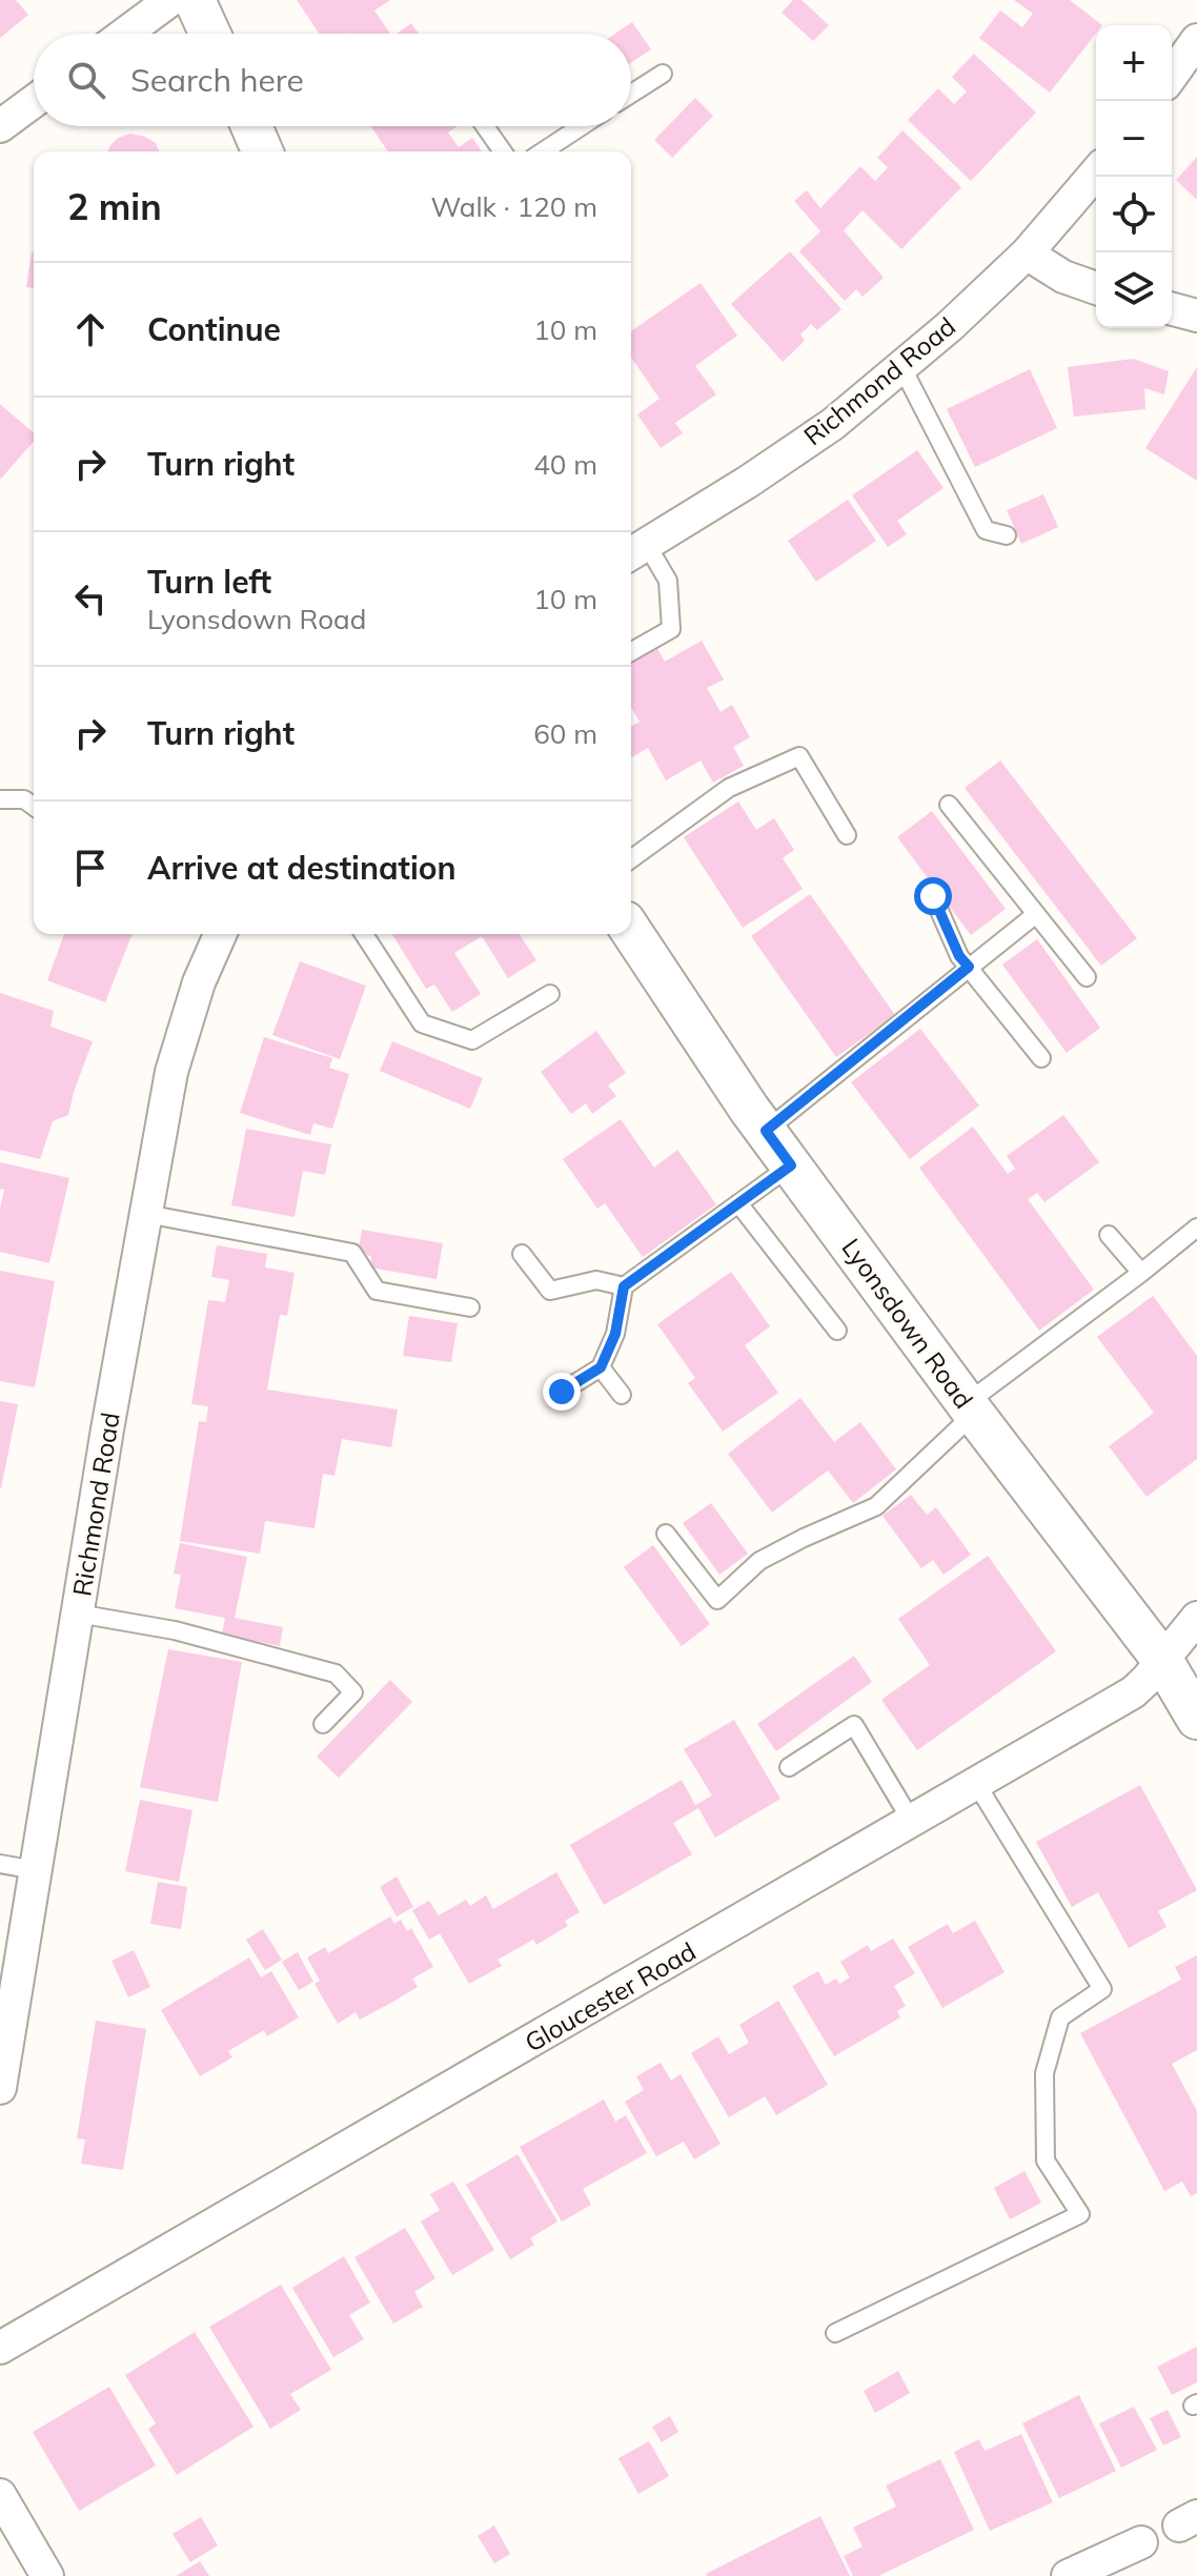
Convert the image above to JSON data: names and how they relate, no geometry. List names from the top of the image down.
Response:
{
  "streets": {
    "street": ["Richmond Road", "Lyonsdown Road", "Gloucester Road"]
  },
  "crossings": [
    ["Lyonsdown Road", "Gloucester Road"]
  ],
  "page": {
    "map_buttons": ["+", "−"],
    "search": "Search here",
    "heading": ["2 min", "Walk · 120 m"],
    "list": [
      ["Continue", "10 m"],
      ["Turn right", "40 m"],
      ["Turn left", "Lyonsdown Road", "10 m"],
      ["Turn right", "60 m"],
      "Arrive at destination"
    ]
  }
}
